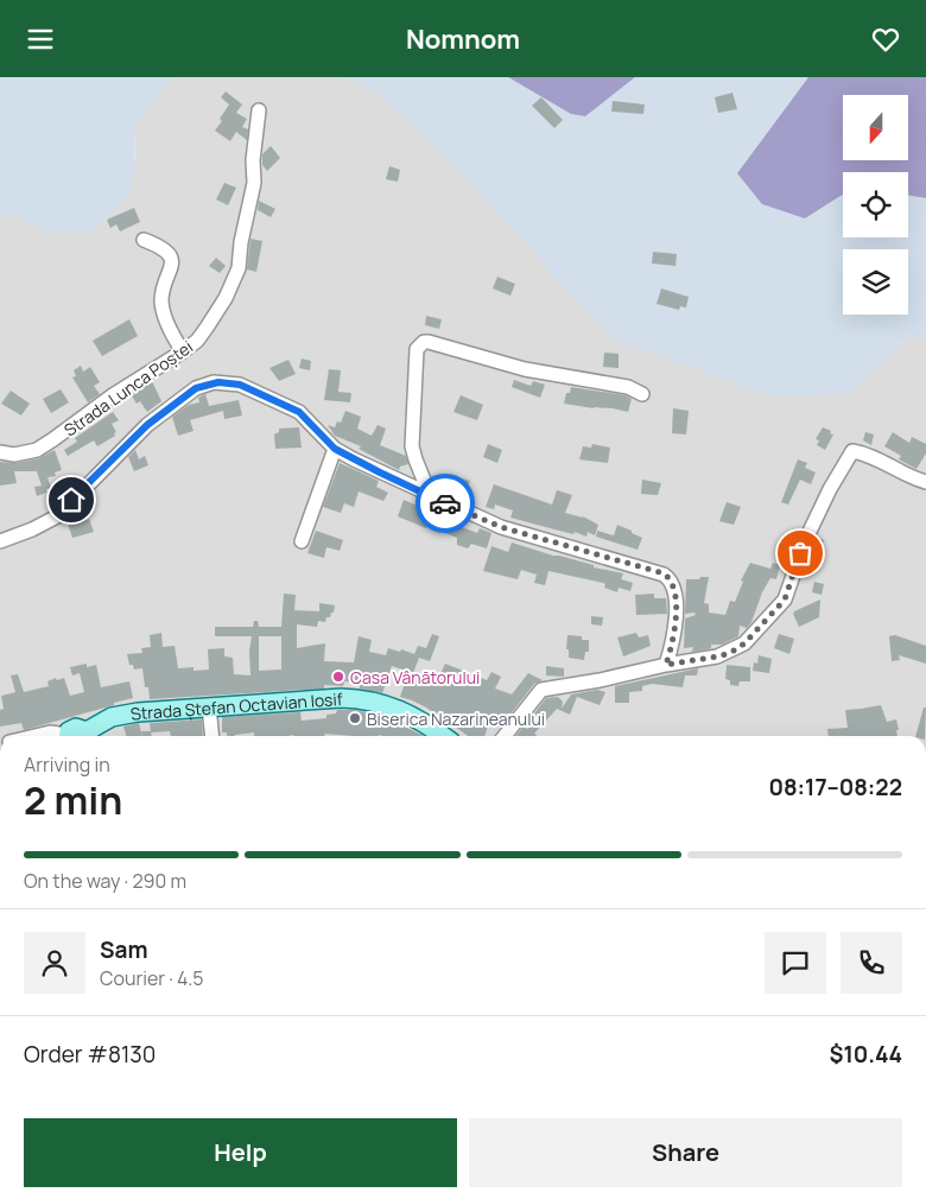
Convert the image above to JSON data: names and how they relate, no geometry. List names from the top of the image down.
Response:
{
  "streets": {
    "main road": ["Strada Ștefan Octavian Iosif"],
    "street": ["Strada Lunca Poștei"]
  },
  "places": ["Casa Vânătorului", "Biserica Nazarineanului"],
  "north": "bottom",
  "page": {
    "header": "Nomnom",
    "heading": ["2 min", "Arriving in", "08:17–08:22"],
    "panel": [
      "Sam",
      "Courier · 4.5",
      "Order #8130",
      "$10.44"
    ],
    "bar": "On the way · 290 m",
    "buttons": ["Help", "Share"]
  }
}
